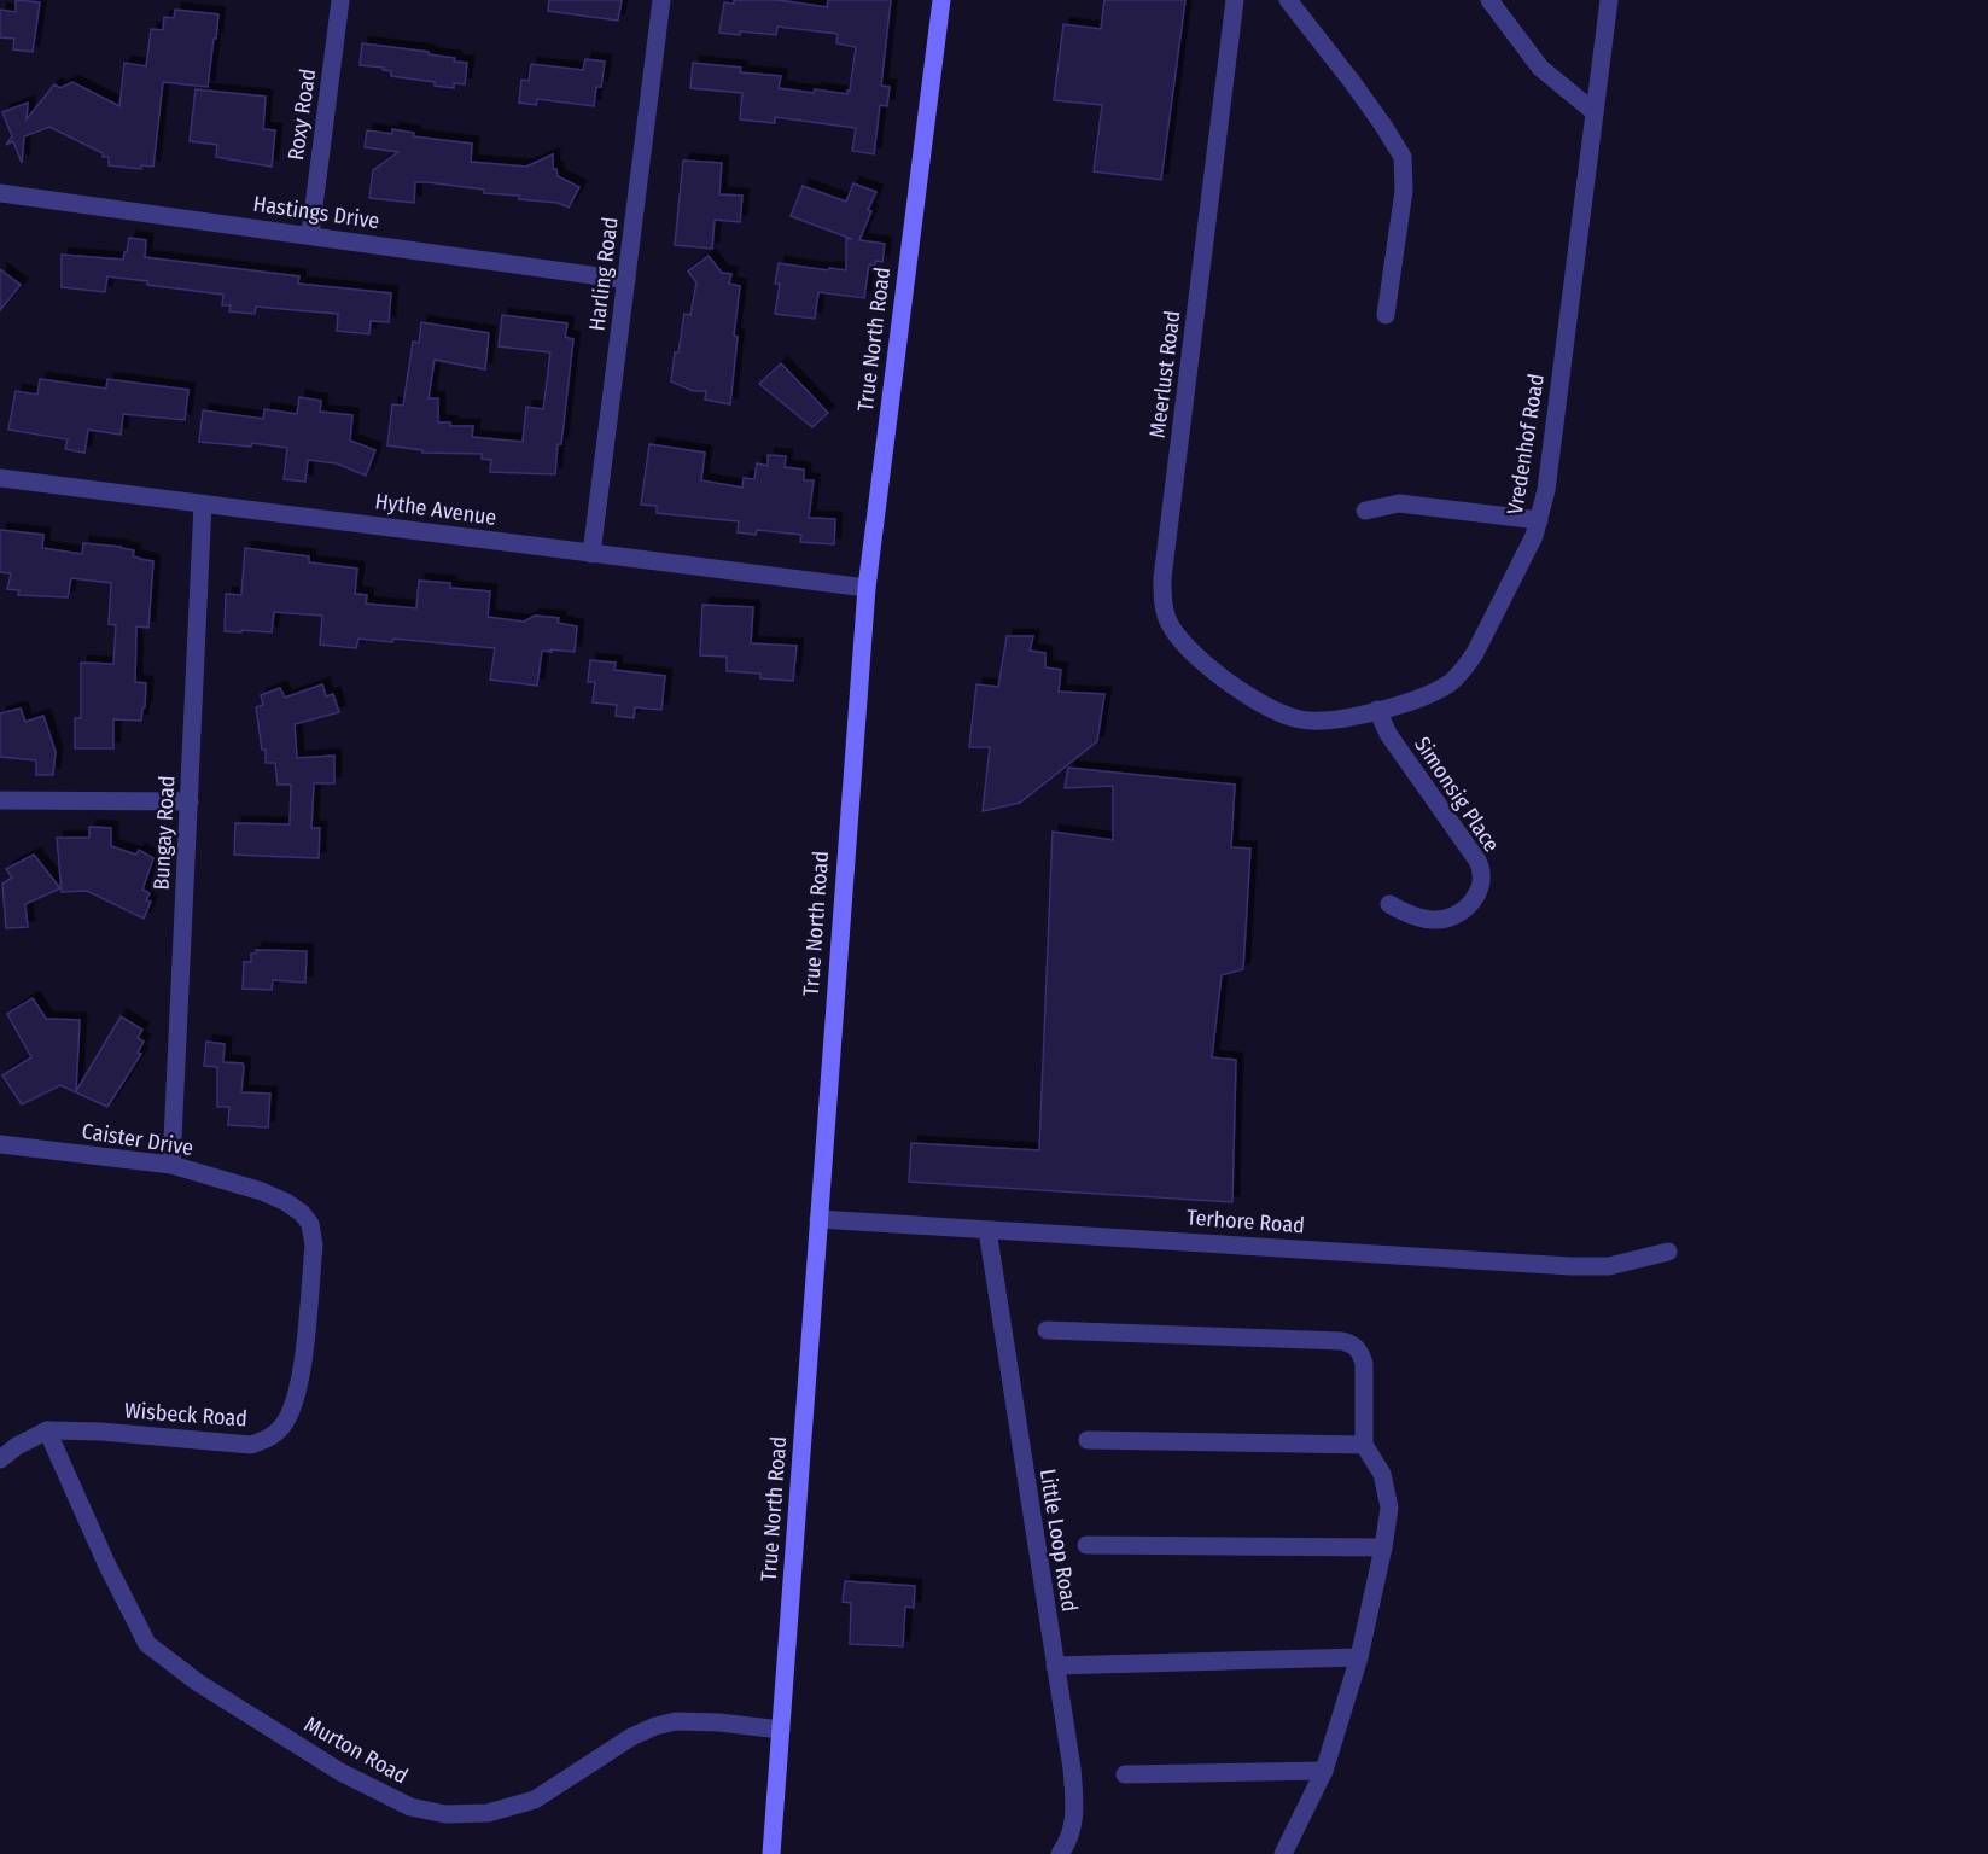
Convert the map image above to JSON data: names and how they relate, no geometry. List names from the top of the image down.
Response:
{
  "streets": {
    "main road": ["True North Road"],
    "street": [
      "Roxy Road",
      "Hastings Drive",
      "Harling Road",
      "Meerlust Road",
      "Vredenhof Road",
      "Hythe Avenue",
      "Simonsig Place",
      "Bungay Road",
      "Caister Drive",
      "Terhore Road",
      "Wisbeck Road",
      "Little Loop Road",
      "Murton Road"
    ]
  },
  "crossings": [
    ["Roxy Road", "Hastings Drive"],
    ["Hastings Drive", "Harling Road"],
    ["Harling Road", "Hythe Avenue"],
    ["True North Road", "Hythe Avenue"],
    ["True North Road", "Terhore Road"],
    ["True North Road", "Murton Road"],
    ["Meerlust Road", "Vredenhof Road"],
    ["Vredenhof Road", "Simonsig Place"],
    ["Hythe Avenue", "Bungay Road"],
    ["Bungay Road", "Caister Drive"],
    ["Caister Drive", "Wisbeck Road"],
    ["Terhore Road", "Little Loop Road"],
    ["Wisbeck Road", "Murton Road"]
  ]
}
